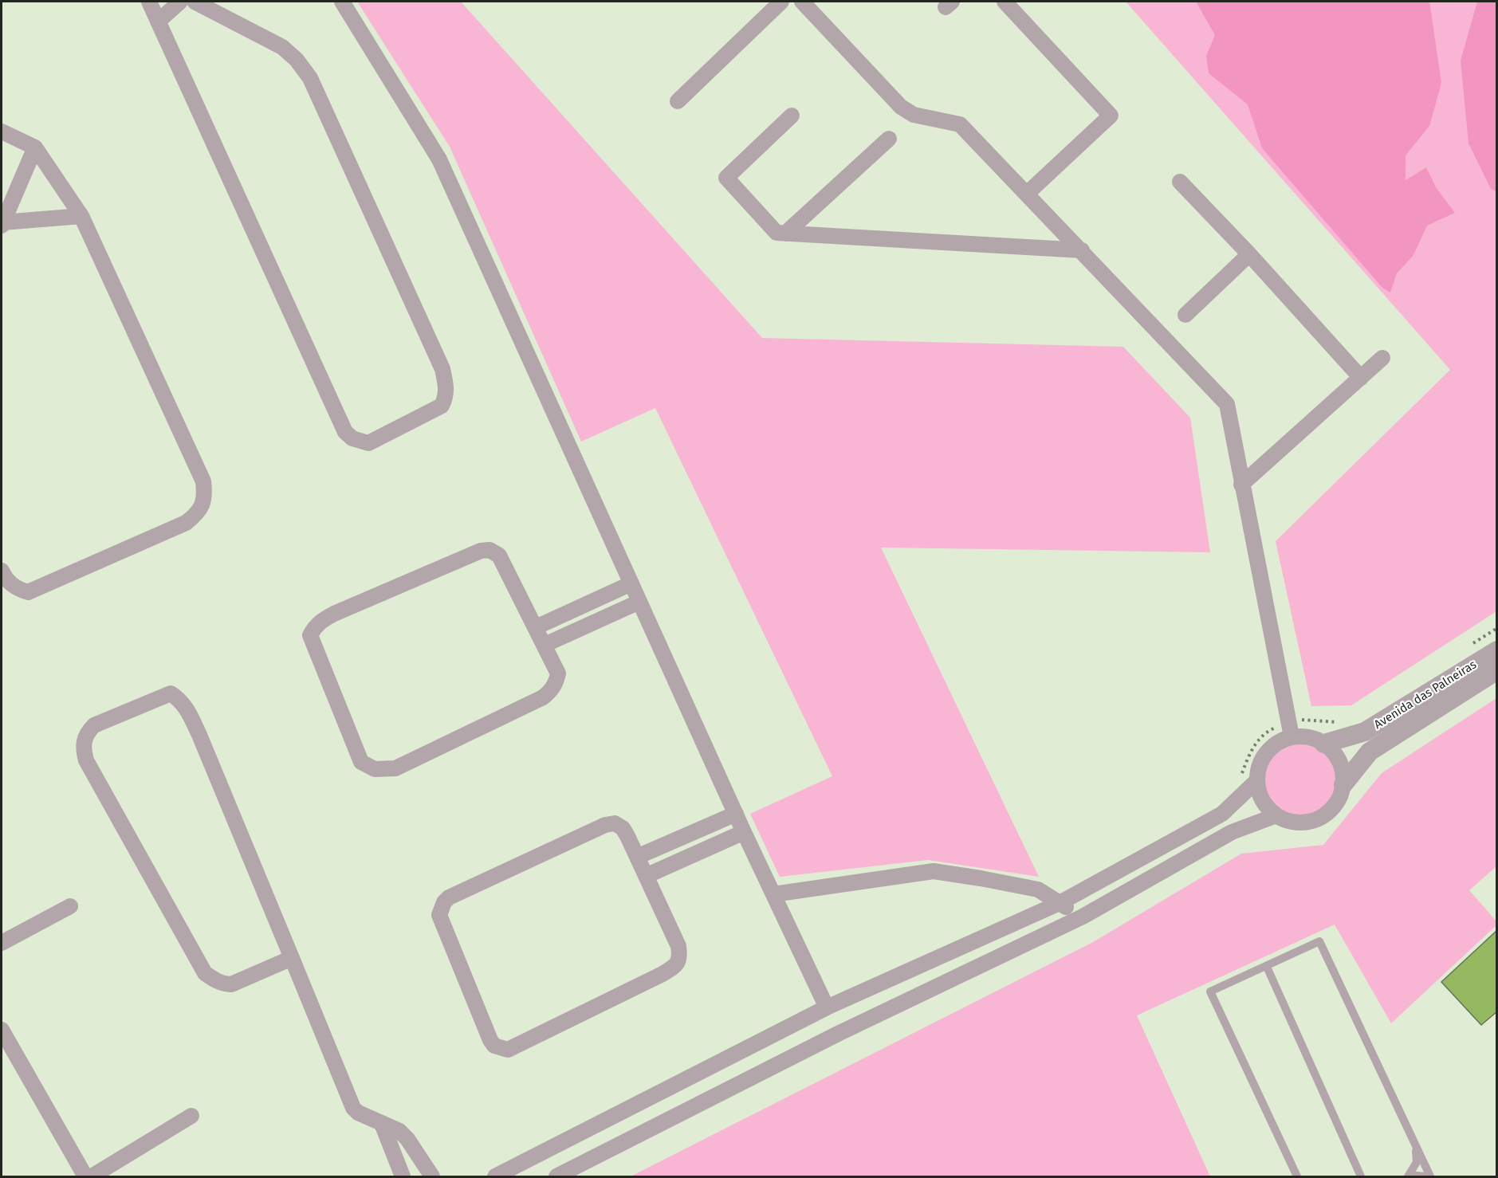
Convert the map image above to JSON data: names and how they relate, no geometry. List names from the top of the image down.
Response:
{
  "streets": {
    "street": ["Avenida das Palneiras"]
  }
}
